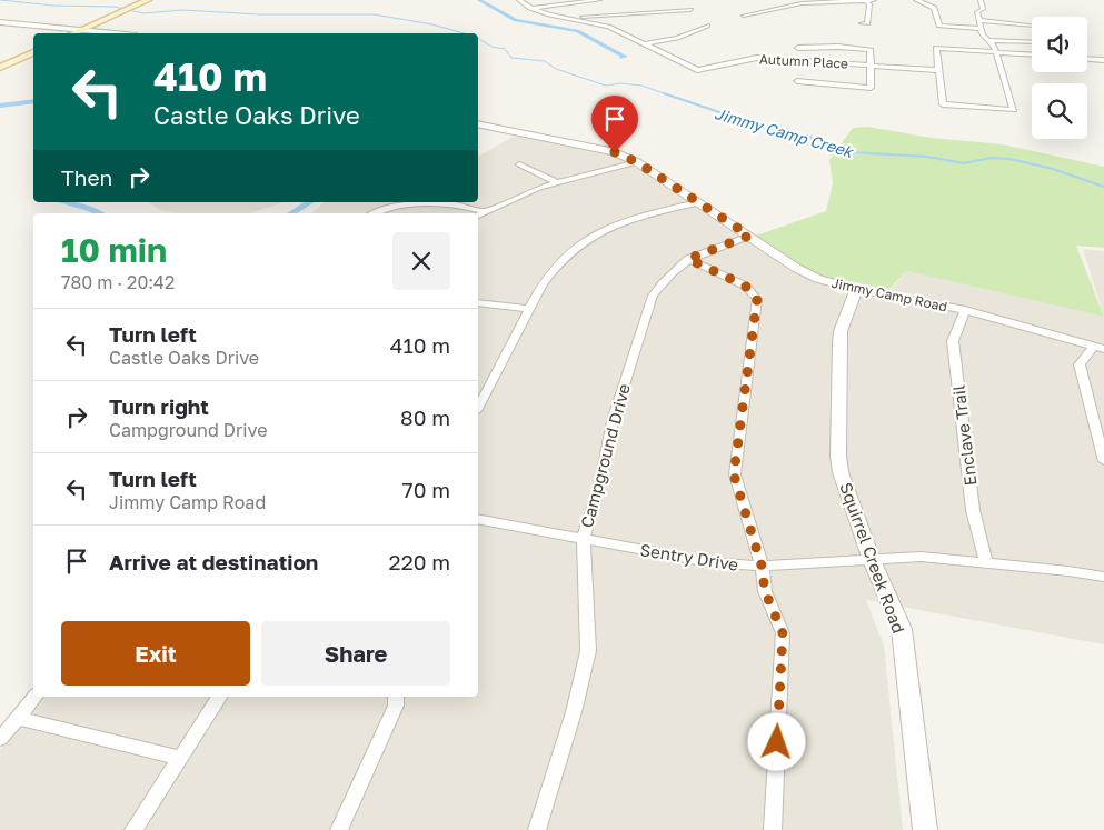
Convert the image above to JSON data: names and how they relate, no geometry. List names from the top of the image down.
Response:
{
  "streets": {
    "street": [
      "Autumn Place",
      "Jimmy Camp Road",
      "Enclave Trail",
      "Campground Drive",
      "Sentry Drive",
      "Squirrel Creek Road"
    ]
  },
  "crossings": [
    ["Jimmy Camp Road", "Enclave Trail"],
    ["Jimmy Camp Road", "Campground Drive"],
    ["Jimmy Camp Road", "Squirrel Creek Road"],
    ["Enclave Trail", "Sentry Drive"],
    ["Campground Drive", "Sentry Drive"],
    ["Sentry Drive", "Squirrel Creek Road"]
  ],
  "water": ["Jimmy Camp Creek"],
  "page": {
    "turn": ["410 m", "Castle Oaks Drive"],
    "then": "Then",
    "heading": ["10 min", "780 m · 20:42"],
    "list": [
      {
        "name": "Turn left",
        "note": "Castle Oaks Drive",
        "value": "410 m"
      },
      {
        "name": "Turn right",
        "note": "Campground Drive",
        "value": "80 m"
      },
      {
        "name": "Turn left",
        "note": "Jimmy Camp Road",
        "value": "70 m"
      },
      {
        "name": "Arrive at destination",
        "value": "220 m"
      }
    ],
    "buttons": ["Exit", "Share"]
  }
}
